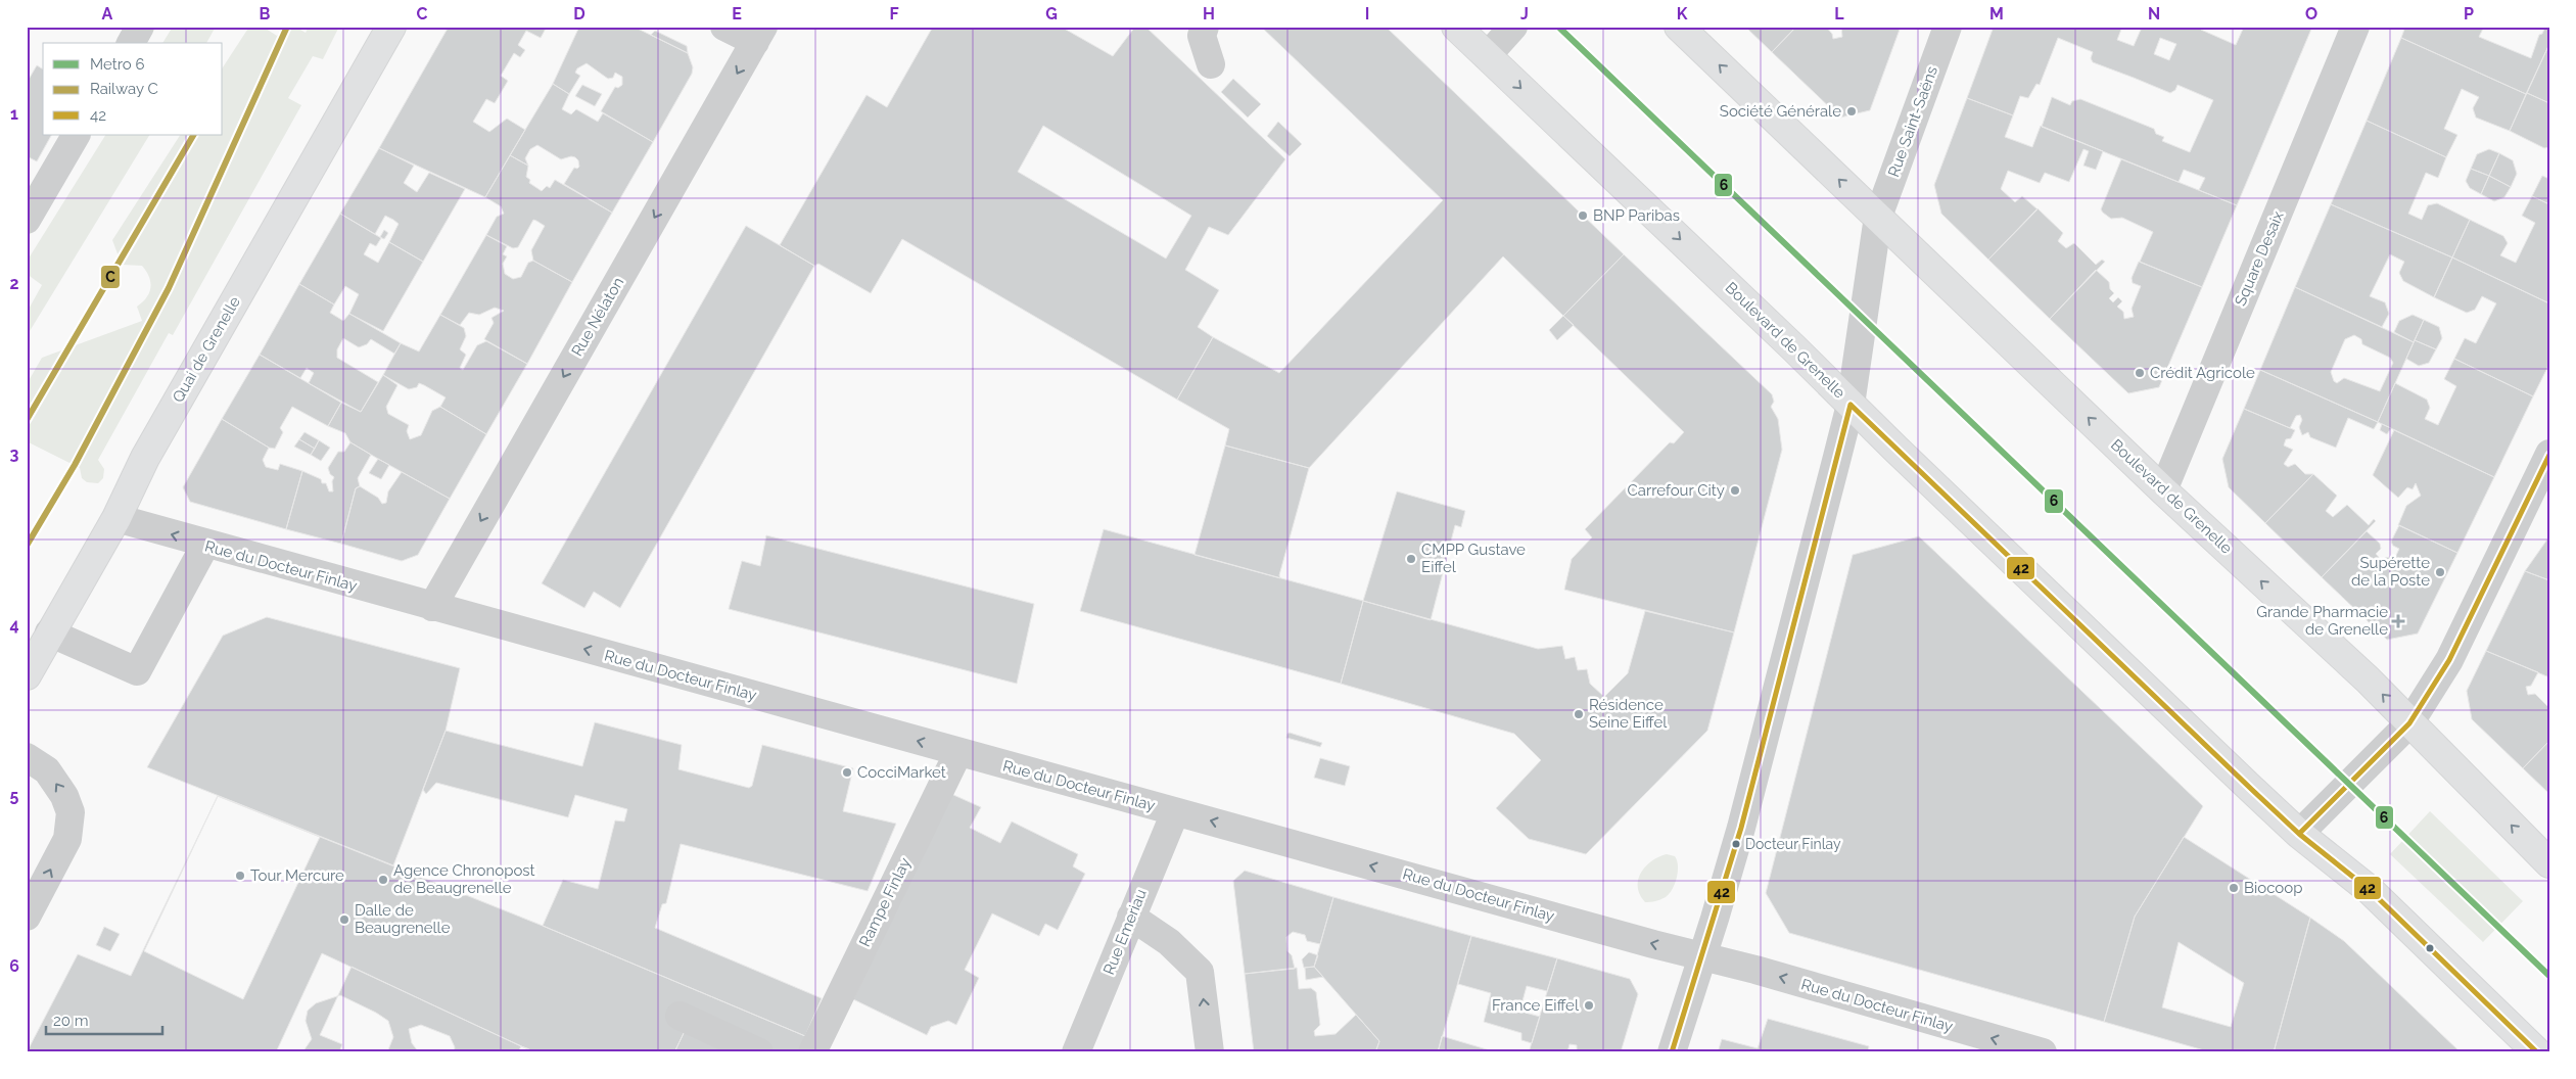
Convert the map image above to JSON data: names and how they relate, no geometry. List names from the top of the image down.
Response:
{
  "streets": {
    "main road": ["Boulevard de Grenelle", "Quai de Grenelle"],
    "street": [
      "Rue Saint-Saëns",
      "Square Desaix",
      "Rue Nélaton",
      "Rue du Docteur Finlay",
      "Rampe Finlay",
      "Rue Emeriau"
    ]
  },
  "crossings": [
    ["Rue Saint-Saëns", "Boulevard de Grenelle"],
    ["Rue Saint-Saëns", "Rue du Docteur Finlay"],
    ["Square Desaix", "Boulevard de Grenelle"],
    ["Rue Nélaton", "Rue du Docteur Finlay"],
    ["Quai de Grenelle", "Rue du Docteur Finlay"],
    ["Rue du Docteur Finlay", "Rampe Finlay"],
    ["Rue du Docteur Finlay", "Rue Emeriau"]
  ],
  "one_way": ["Rue Nélaton", "Rue du Docteur Finlay"],
  "places": {
    "other": [
      "Société Générale",
      "BNP Paribas",
      "Crédit Agricole",
      "Carrefour City",
      "CMPP Gustave Eiffel",
      "Supérette de la Poste",
      "Résidence Seine Eiffel",
      "CocciMarket",
      "Docteur Finlay",
      "Tour Mercure",
      "Agence Chronopost de Beaugrenelle",
      "Biocoop",
      "Dalle de Beaugrenelle",
      "France Eiffel"
    ],
    "health": ["Grande Pharmacie de Grenelle"]
  },
  "lines": ["metro line 6", "rail line C", "transit line 42"],
  "legend": ["Metro 6", "Railway C", "42"],
  "scale_bar": "20 m",
  "grid": {
    "columns": [
      "A",
      "B",
      "C",
      "D",
      "E",
      "F",
      "G",
      "H",
      "I",
      "J",
      "K",
      "L",
      "M",
      "N",
      "O",
      "P"
    ],
    "rows": [
      "1",
      "2",
      "3",
      "4",
      "5",
      "6"
    ]
  }
}
